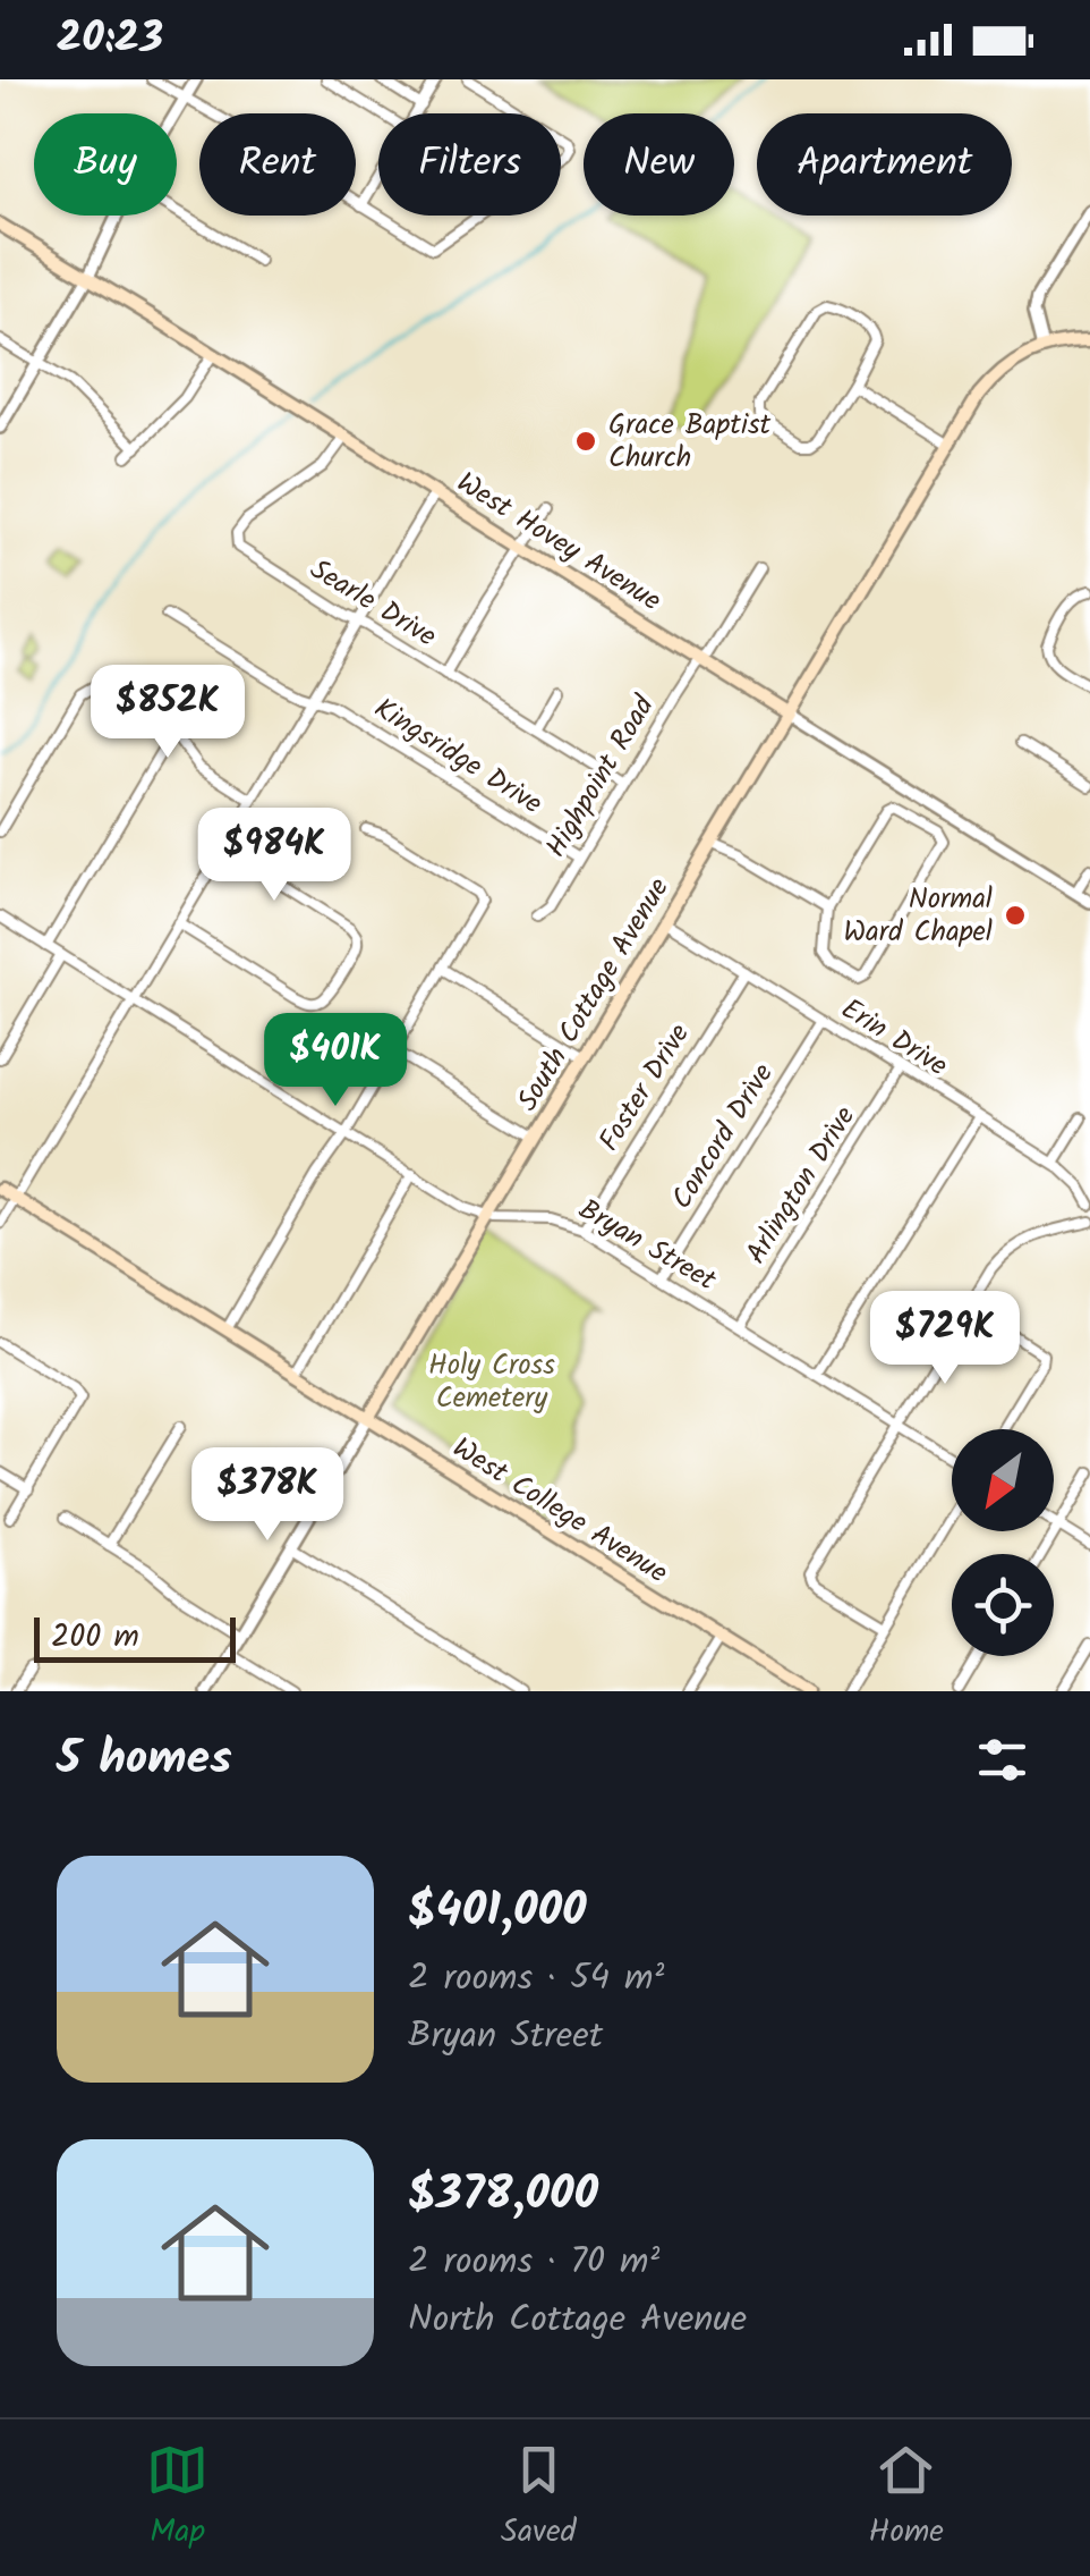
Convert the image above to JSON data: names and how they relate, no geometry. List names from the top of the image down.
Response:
{
  "streets": {
    "main road": ["West Hovey Avenue", "South Cottage Avenue", "West College Avenue"],
    "street": [
      "Searle Drive",
      "Kingsridge Drive",
      "Highpoint Road",
      "Erin Drive",
      "Foster Drive",
      "Concord Drive",
      "Arlington Drive",
      "Bryan Street"
    ]
  },
  "crossings": [
    ["West Hovey Avenue", "Searle Drive"],
    ["West Hovey Avenue", "Highpoint Road"],
    ["West Hovey Avenue", "South Cottage Avenue"],
    ["Searle Drive", "Highpoint Road"],
    ["Kingsridge Drive", "Highpoint Road"],
    ["South Cottage Avenue", "Erin Drive"],
    ["South Cottage Avenue", "Bryan Street"],
    ["South Cottage Avenue", "West College Avenue"],
    ["Erin Drive", "Foster Drive"],
    ["Erin Drive", "Concord Drive"],
    ["Erin Drive", "Arlington Drive"],
    ["Foster Drive", "Bryan Street"],
    ["Concord Drive", "Bryan Street"],
    ["Arlington Drive", "Bryan Street"]
  ],
  "parks": ["Holy Cross Cemetery"],
  "places": ["Grace Baptist Church", "Normal Ward Chapel"],
  "scale_bar": "200 m",
  "north": "bottom left",
  "page": {
    "status": "20:23",
    "chip": [
      "Buy",
      "Rent",
      "Filters",
      "New",
      "Apartment"
    ],
    "price": [
      "$852K",
      "$984K",
      "$401K",
      "$729K",
      "$378K"
    ],
    "scale": "200 m",
    "heading": "5 homes",
    "list": [
      {
        "name": "$401,000",
        "note": "2 rooms · 54 m² · Bryan Street"
      },
      {
        "name": "$378,000",
        "note": "2 rooms · 70 m² · North Cottage Avenue"
      }
    ],
    "tabs": ["Map", "Saved", "Home"]
  }
}
